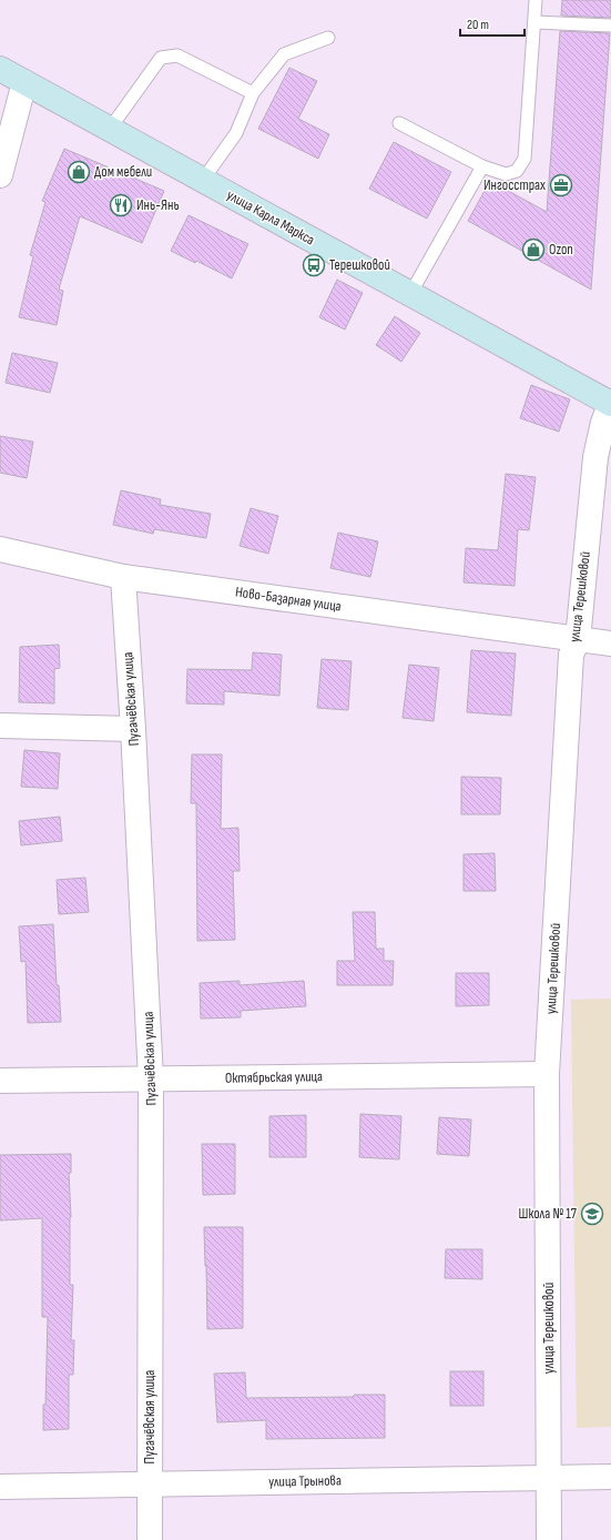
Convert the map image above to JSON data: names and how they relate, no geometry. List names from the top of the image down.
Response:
{
  "streets": {
    "street": [
      "улица Карла Маркса",
      "улица Терешковой",
      "Ново-Базарная улица",
      "Пугачёвская улица",
      "Октябрьская улица",
      "улица Трынова"
    ]
  },
  "crossings": [
    ["улица Карла Маркса", "улица Терешковой"],
    ["улица Терешковой", "Ново-Базарная улица"],
    ["улица Терешковой", "Октябрьская улица"],
    ["улица Терешковой", "улица Трынова"],
    ["Ново-Базарная улица", "Пугачёвская улица"],
    ["Пугачёвская улица", "Октябрьская улица"],
    ["Пугачёвская улица", "улица Трынова"]
  ],
  "places": {
    "shop": ["Дом мебели", "Ozon"],
    "office": ["Ингосстрах"],
    "restaurant": ["Инь-Янь"],
    "bus stop": ["Терешковой"],
    "school or university": ["Школа № 17"]
  },
  "scale_bar": "20 m"
}
